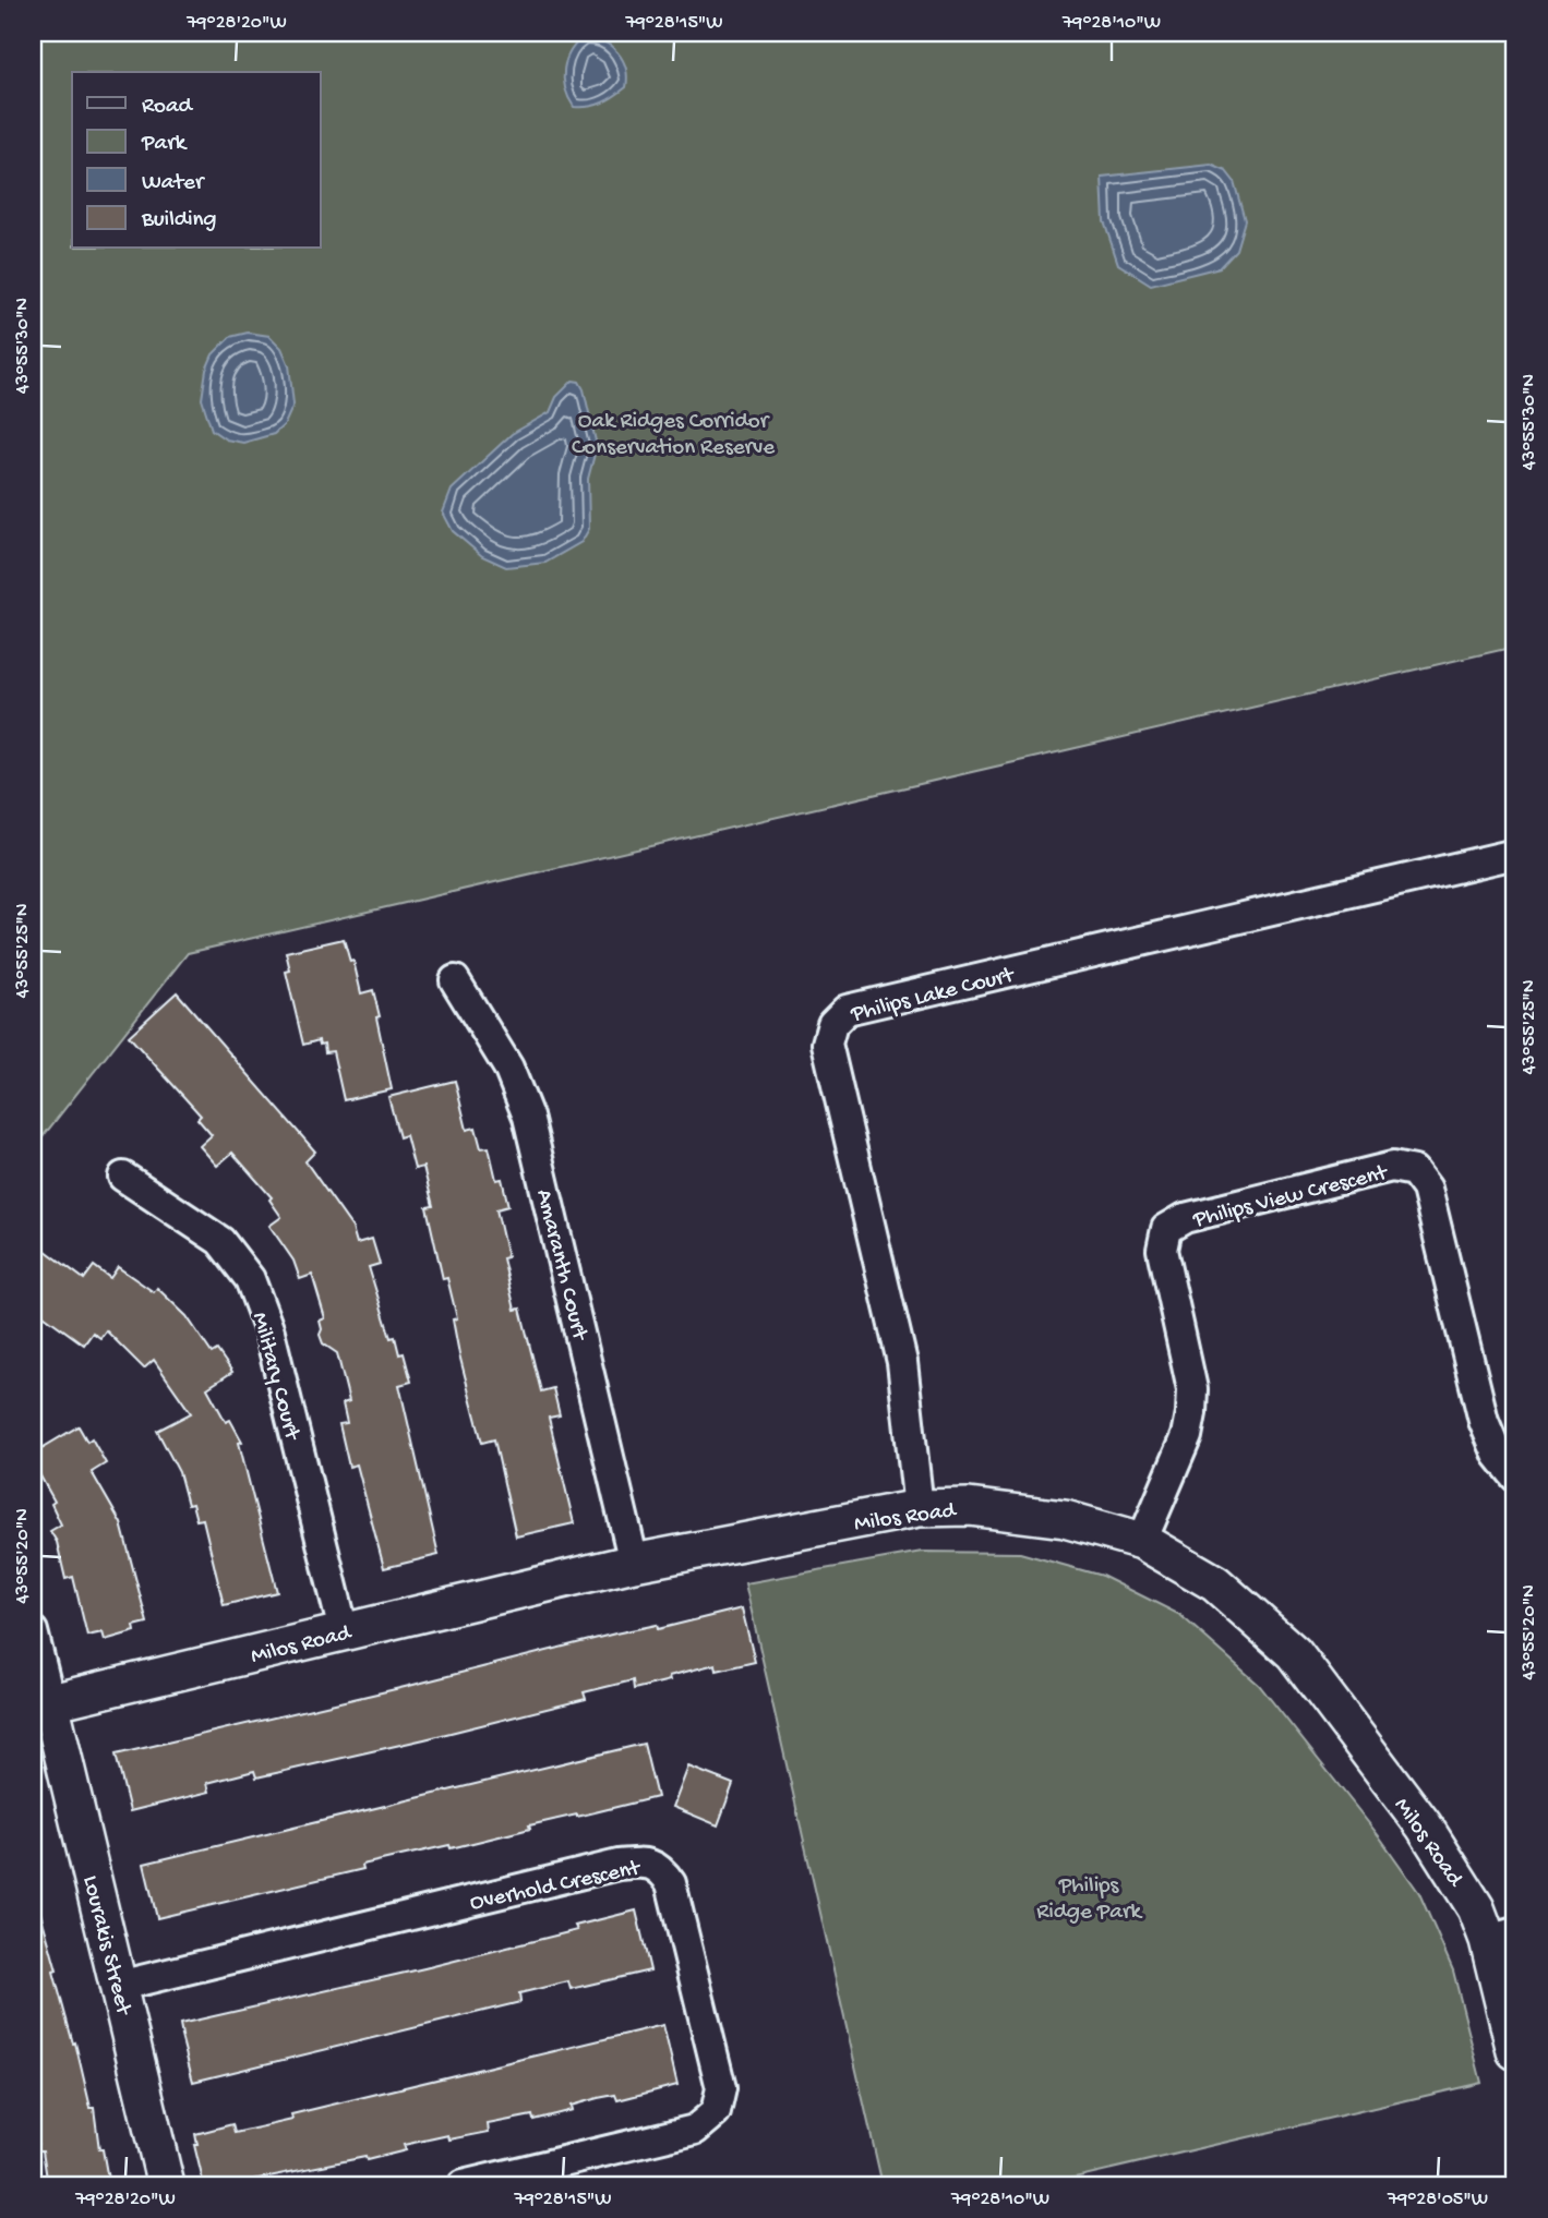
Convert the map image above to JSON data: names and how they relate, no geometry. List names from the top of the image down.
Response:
{
  "streets": {
    "street": [
      "Philips Lake Court",
      "Philips View Crescent",
      "Amaranth Court",
      "Military Court",
      "Milos Road",
      "Overhold Crescent",
      "Lourakis Street"
    ]
  },
  "crossings": [
    ["Philips Lake Court", "Milos Road"],
    ["Philips View Crescent", "Milos Road"],
    ["Amaranth Court", "Milos Road"],
    ["Military Court", "Milos Road"],
    ["Milos Road", "Lourakis Street"],
    ["Overhold Crescent", "Lourakis Street"]
  ],
  "parks": ["Oak Ridges Corridor Conservation Reserve", "Philips Ridge Park"],
  "legend": [
    "Road",
    "Park",
    "Water",
    "Building"
  ],
  "coordinates": [
    "79°28'20\"W",
    "79°28'15\"W",
    "79°28'10\"W",
    "43°55'30\"N",
    "43°55'25\"N",
    "43°55'20\"N",
    "79°28'05\"W"
  ]
}
